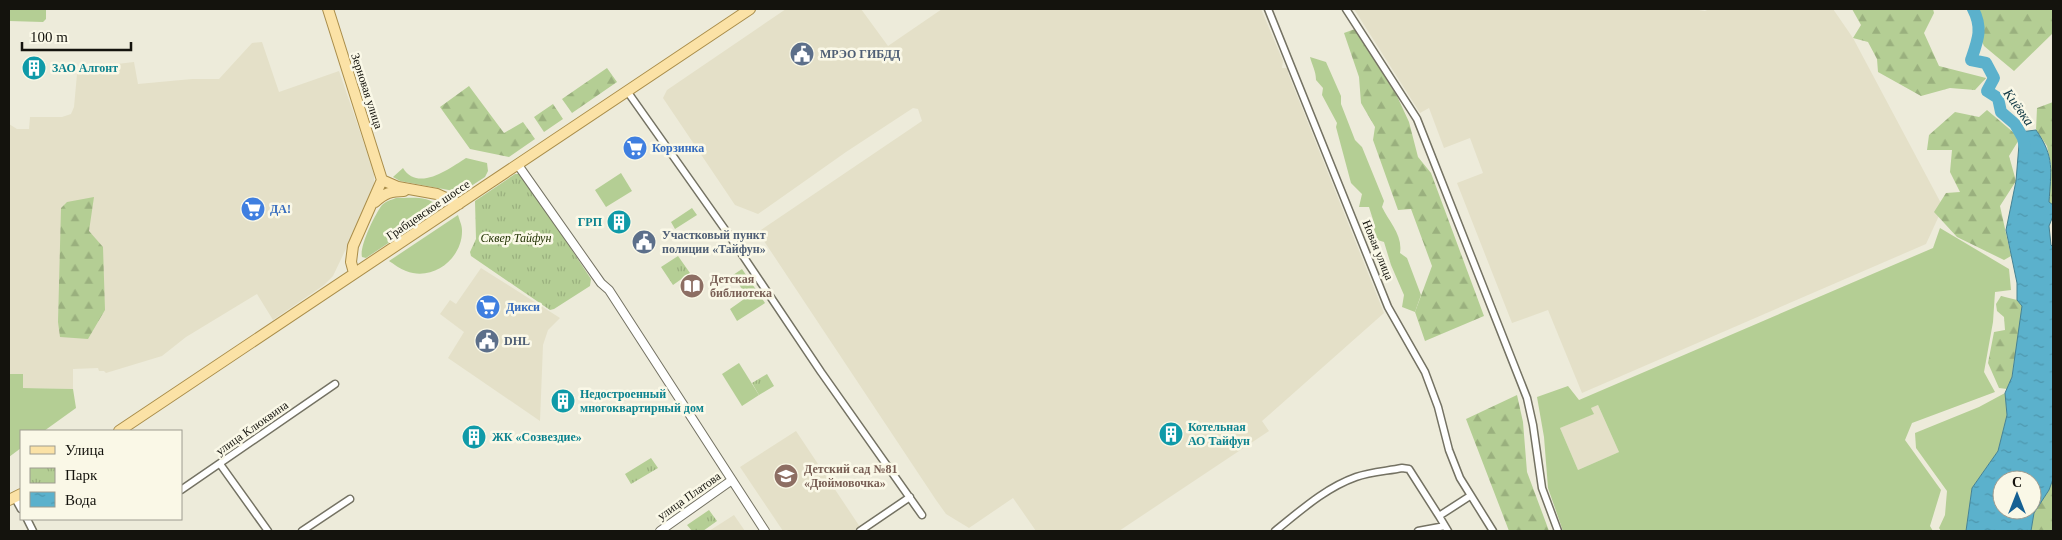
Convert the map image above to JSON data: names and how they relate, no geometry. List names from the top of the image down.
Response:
{
  "streets": {
    "main road": ["Зерновая улица", "Грабцевское шоссе"],
    "street": ["Новая улица", "улица Клюквина", "улица Платова"]
  },
  "water": ["Киёвка"],
  "parks": ["Сквер Тайфун"],
  "places": {
    "public building": ["МРЭО ГИБДД", "Участковый пункт полиции «Тайфун»", "DHL"],
    "building": [
      "ЗАО Алгонт",
      "ГРП",
      "Недостроенный многоквартирный дом",
      "Котельная АО Тайфун",
      "ЖК «Созвездие»"
    ],
    "supermarket": ["Корзинка", "ДА!", "Дикси"],
    "library": ["Детская библиотека"],
    "school or university": ["Детский сад №81 «Дюймовочка»"]
  },
  "legend": ["Улица", "Парк", "Вода"],
  "scale_bar": "100 m",
  "north": "top"
}
